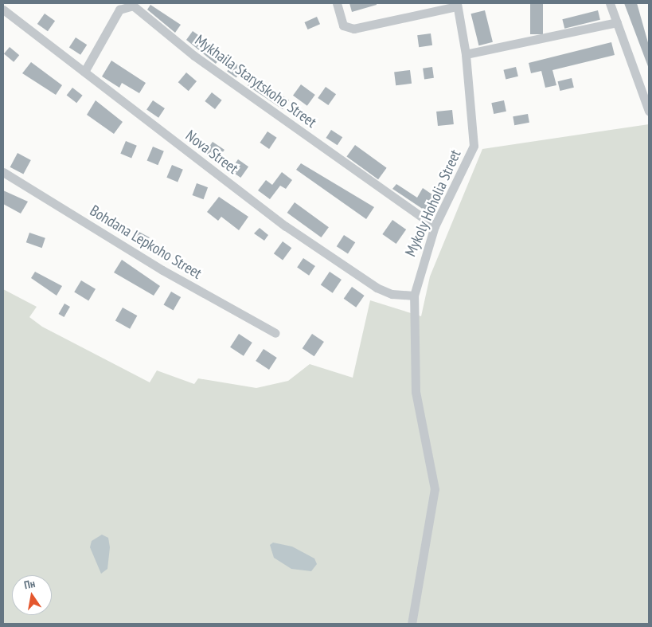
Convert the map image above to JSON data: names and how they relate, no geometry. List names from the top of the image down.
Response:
{
  "streets": {
    "street": [
      "Mykhaila Starytskoho Street",
      "Nova Street",
      "Mykoly Hoholia Street",
      "Bohdana Lepkoho Street"
    ]
  },
  "crossings": [
    ["Mykhaila Starytskoho Street", "Nova Street"],
    ["Mykhaila Starytskoho Street", "Mykoly Hoholia Street"],
    ["Nova Street", "Mykoly Hoholia Street"]
  ],
  "north": "top"
}
